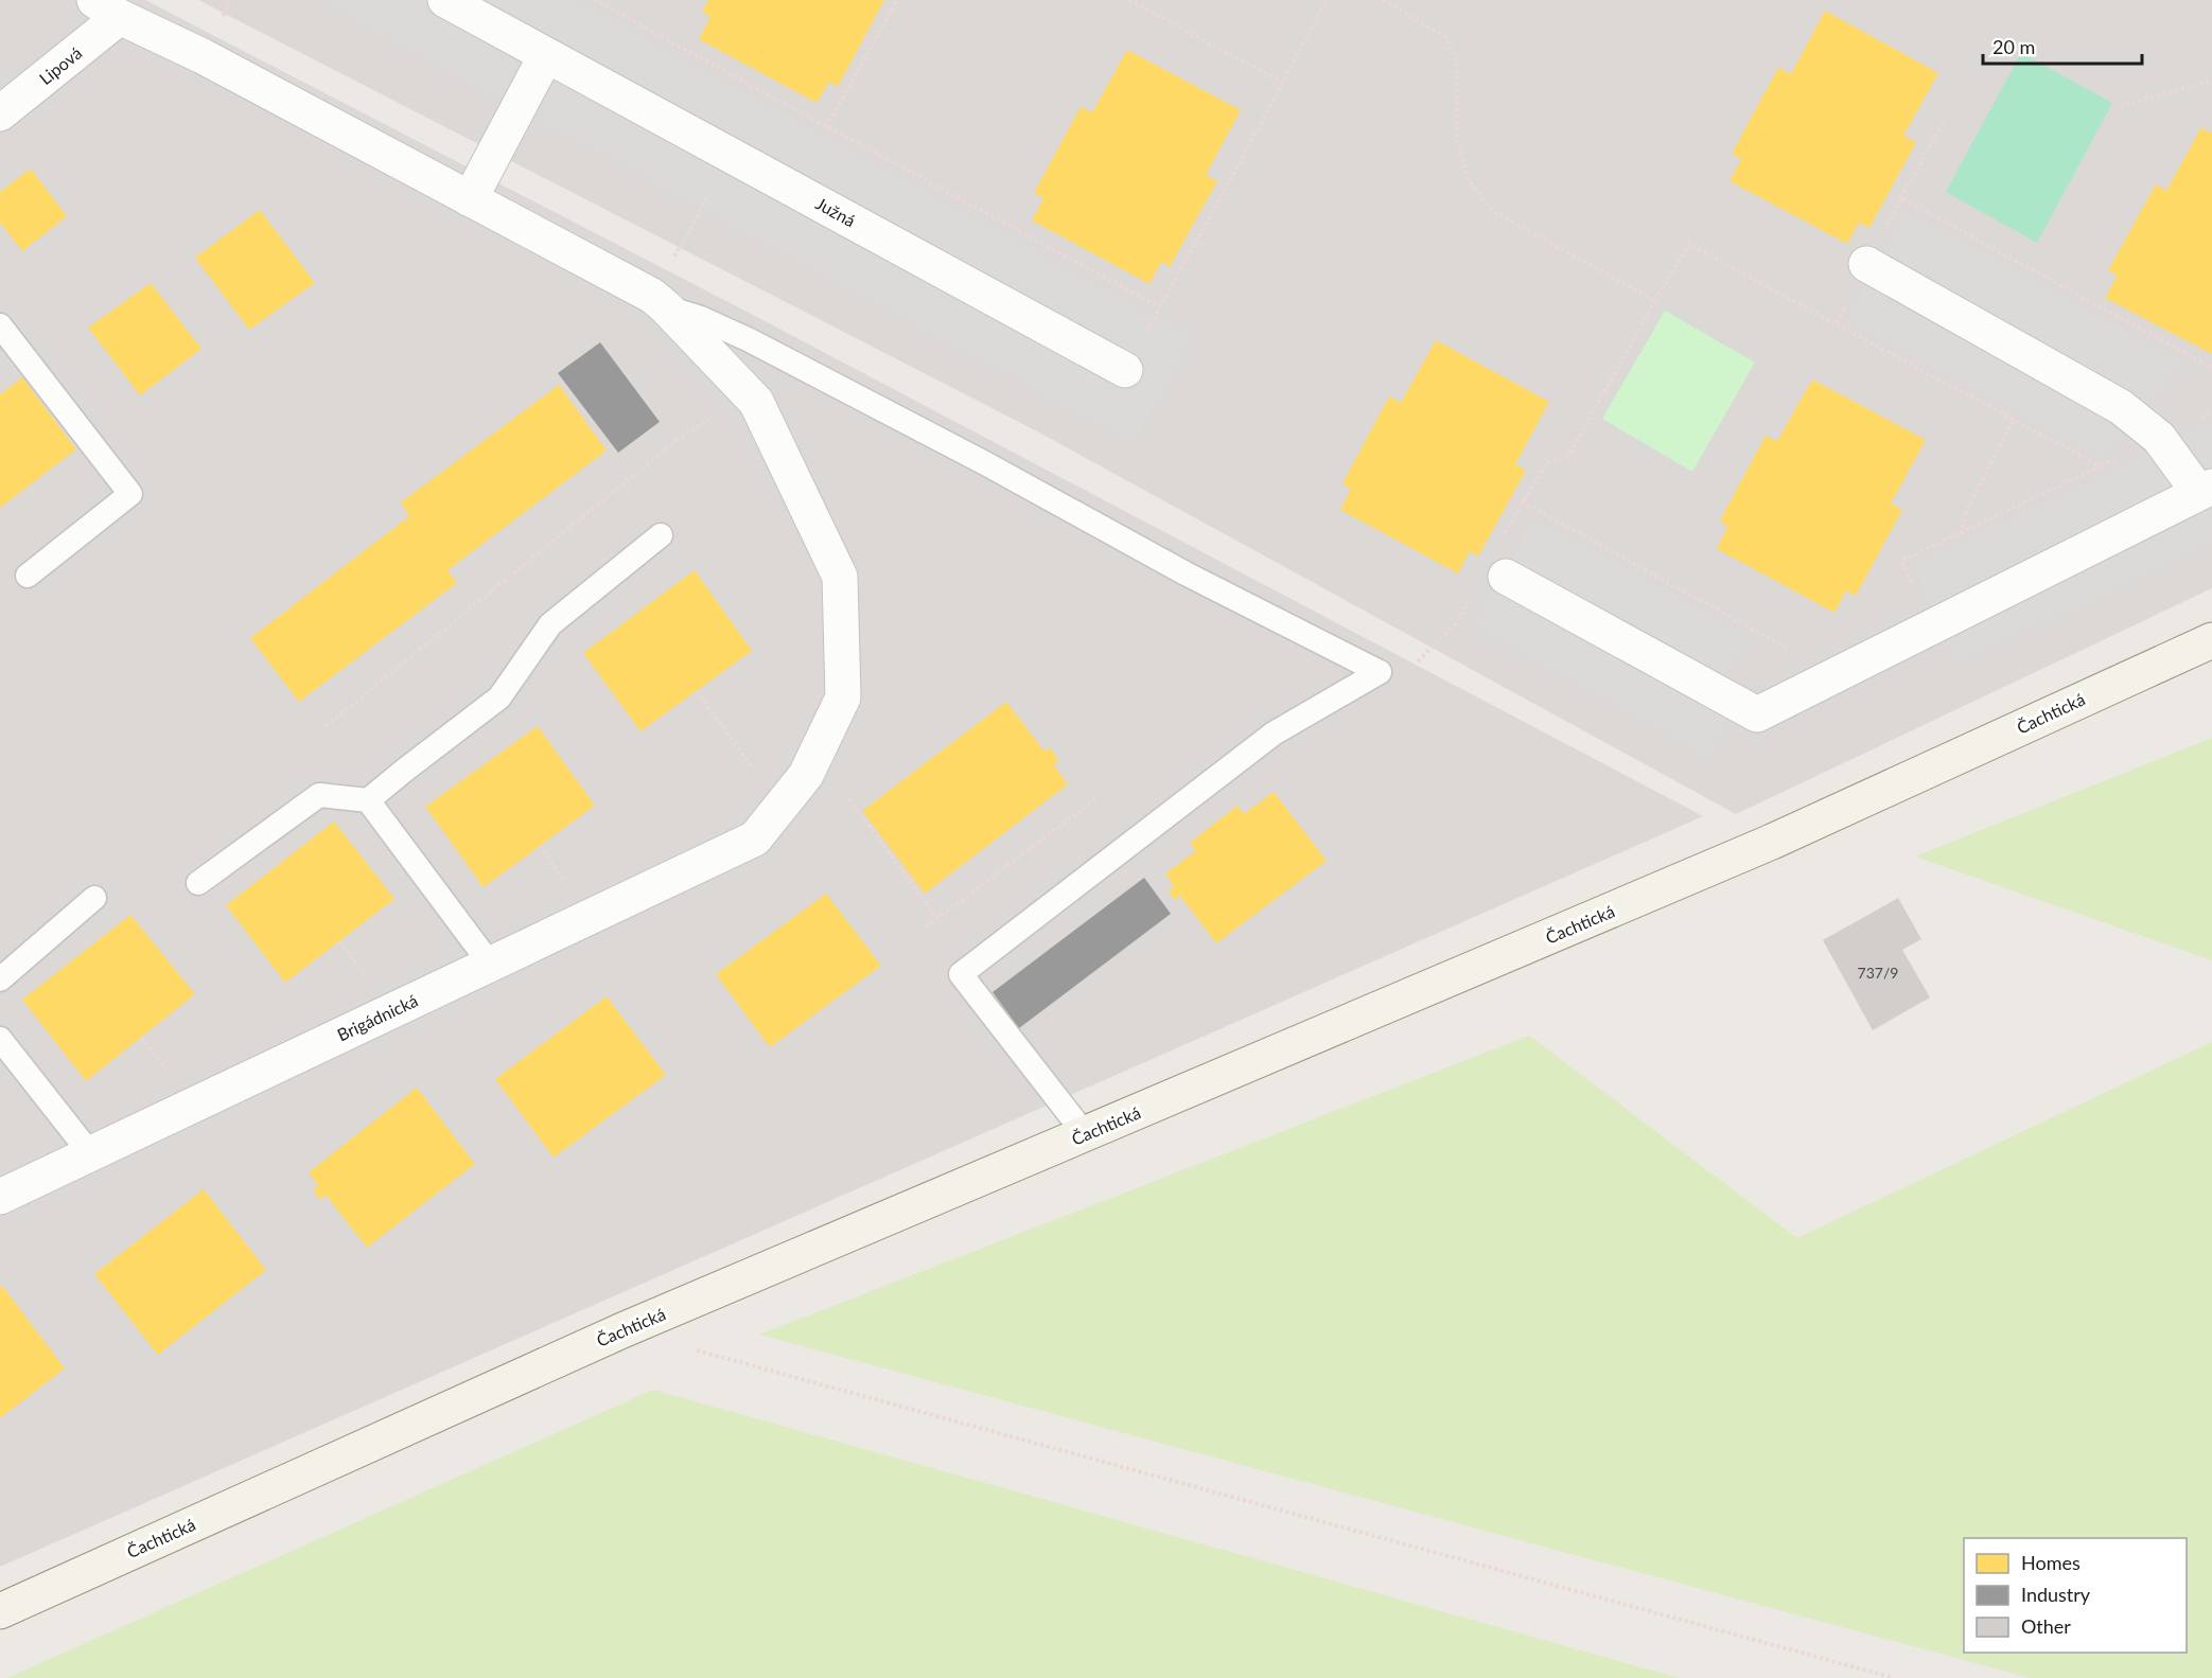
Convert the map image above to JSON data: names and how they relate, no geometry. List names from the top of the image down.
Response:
{
  "streets": {
    "main road": ["Čachtická"],
    "street": ["Lipová", "Južná", "Brigádnická"]
  },
  "house_numbers": ["737/9"],
  "legend": ["Homes", "Industry", "Other"],
  "scale_bar": "20 m"
}
